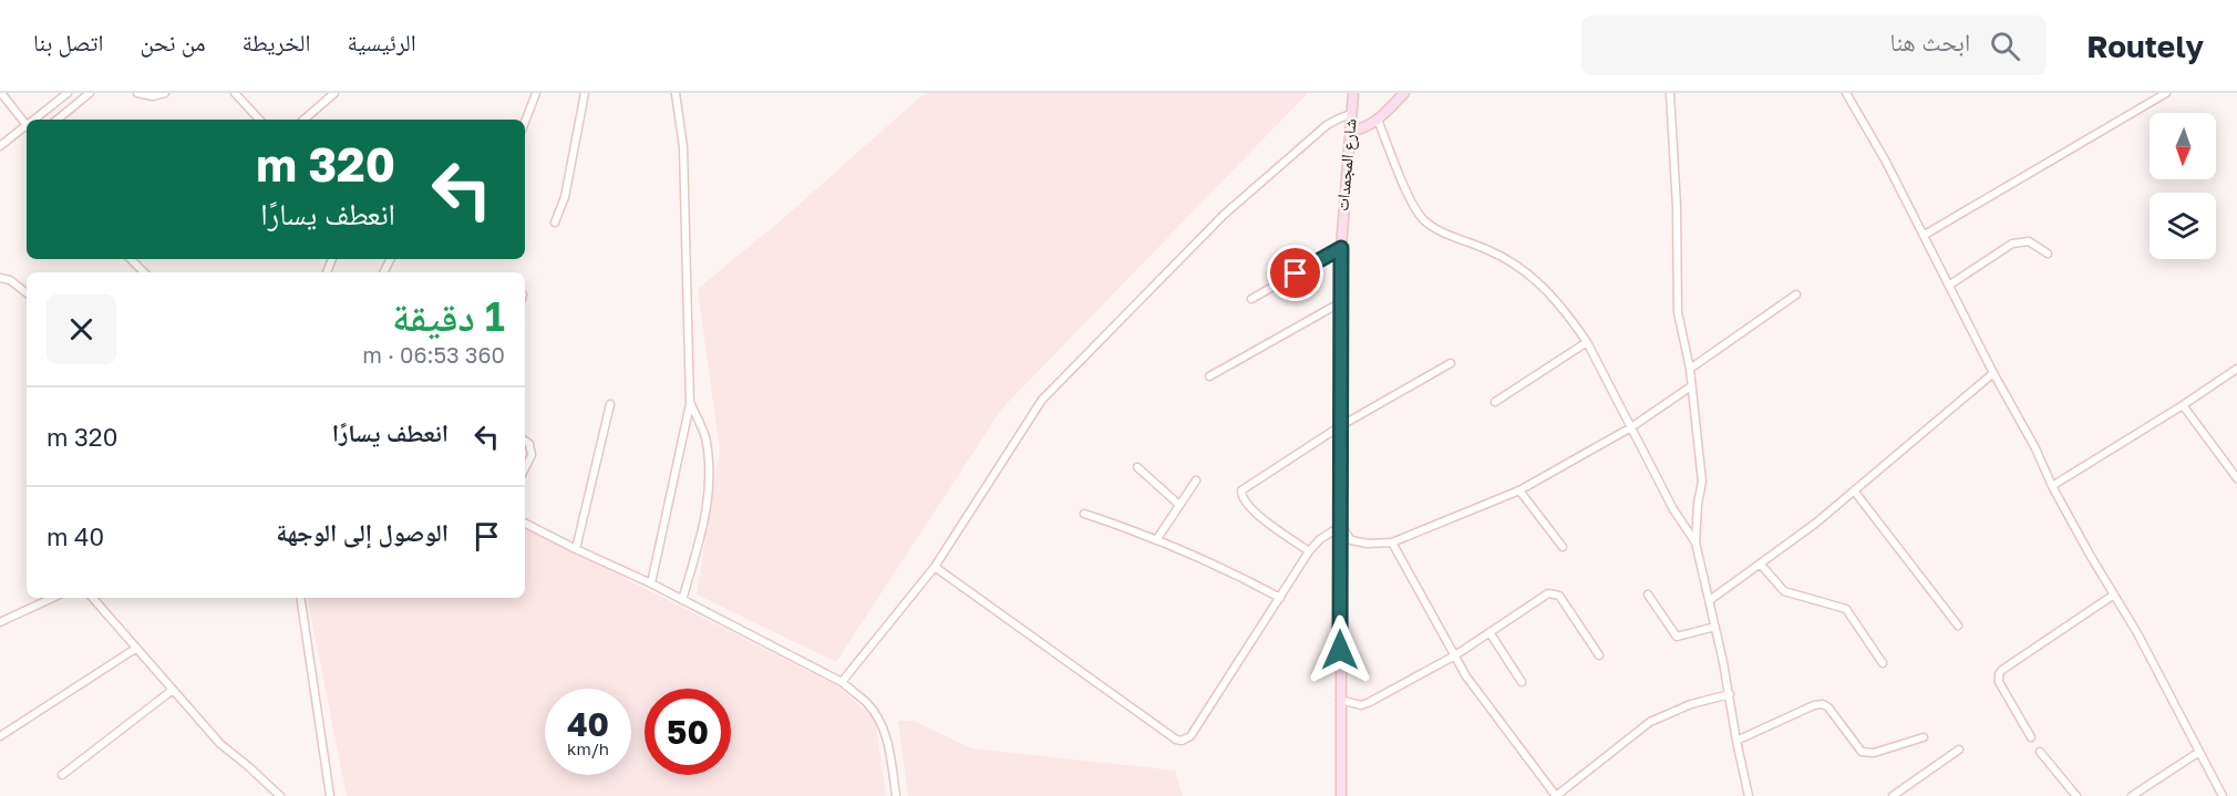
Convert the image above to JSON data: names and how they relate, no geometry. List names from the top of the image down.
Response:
{
  "streets": {
    "main road": ["شارع المجمدات"]
  },
  "north": "bottom",
  "page": {
    "header": "Routely",
    "search": "ابحث هنا",
    "nav": [
      "الرئيسية",
      "الخريطة",
      "من نحن",
      "اتصل بنا"
    ],
    "turn": ["320 m", "انعطف يسارًا"],
    "heading": ["1 دقيقة", "360 m · 06:53"],
    "list": [
      {
        "name": "انعطف يسارًا",
        "value": "320 m"
      },
      {
        "name": "الوصول إلى الوجهة",
        "value": "40 m"
      }
    ],
    "speed": "40 km/h",
    "limit": "50"
  }
}
